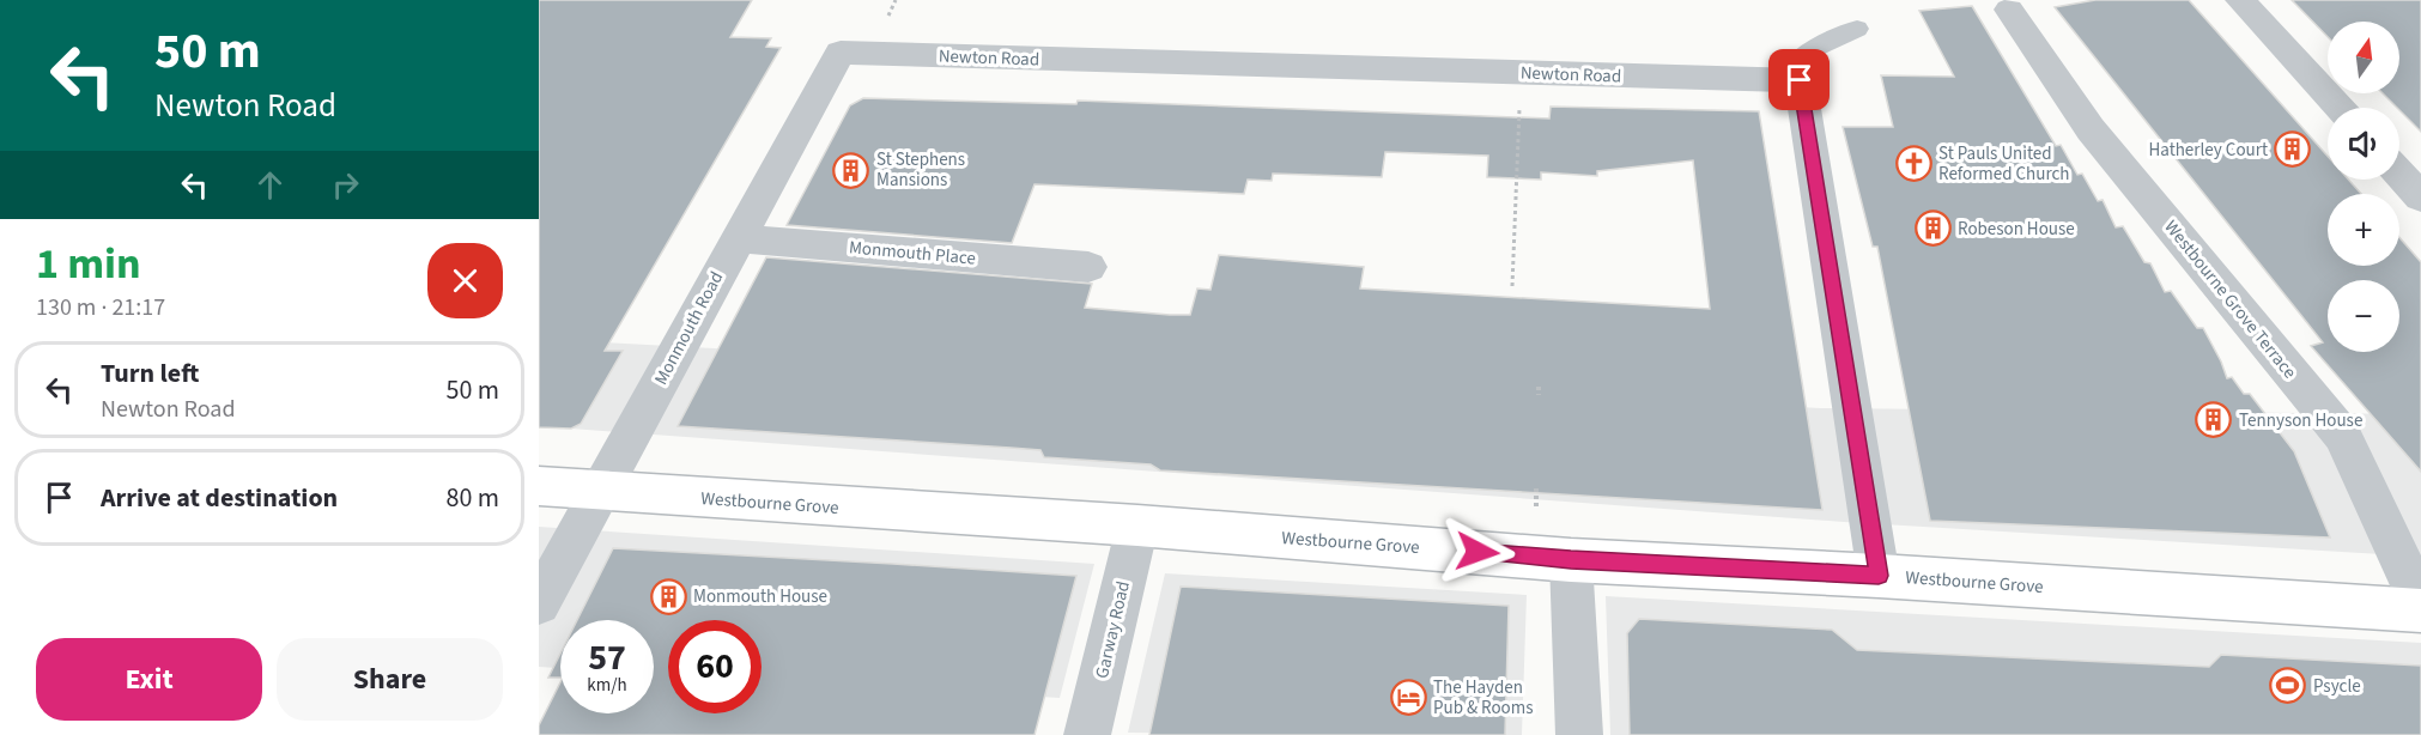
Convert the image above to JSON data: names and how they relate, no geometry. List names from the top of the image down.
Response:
{
  "streets": {
    "main road": ["Westbourne Grove"],
    "street": [
      "Newton Road",
      "Monmouth Place",
      "Westbourne Grove Terrace",
      "Monmouth Road",
      "Garway Road"
    ]
  },
  "crossings": [
    ["Newton Road", "Monmouth Road"],
    ["Monmouth Place", "Monmouth Road"],
    ["Monmouth Road", "Westbourne Grove"],
    ["Westbourne Grove", "Garway Road"]
  ],
  "places": {
    "building": [
      "Hatherley Court",
      "St Stephens Mansions",
      "Robeson House",
      "Tennyson House",
      "Monmouth House"
    ],
    "church": ["St Pauls United Reformed Church"],
    "sports": ["Psycle"],
    "hotel": ["The Hayden Pub & Rooms"]
  },
  "north": "top",
  "page": {
    "turn": ["50 m", "Newton Road"],
    "map_buttons": ["+", "−"],
    "heading": ["1 min", "130 m · 21:17"],
    "list": [
      {
        "name": "Turn left",
        "note": "Newton Road",
        "value": "50 m"
      },
      {
        "name": "Arrive at destination",
        "value": "80 m"
      }
    ],
    "speed": "57 km/h",
    "limit": "60",
    "buttons": ["Exit", "Share"]
  }
}
